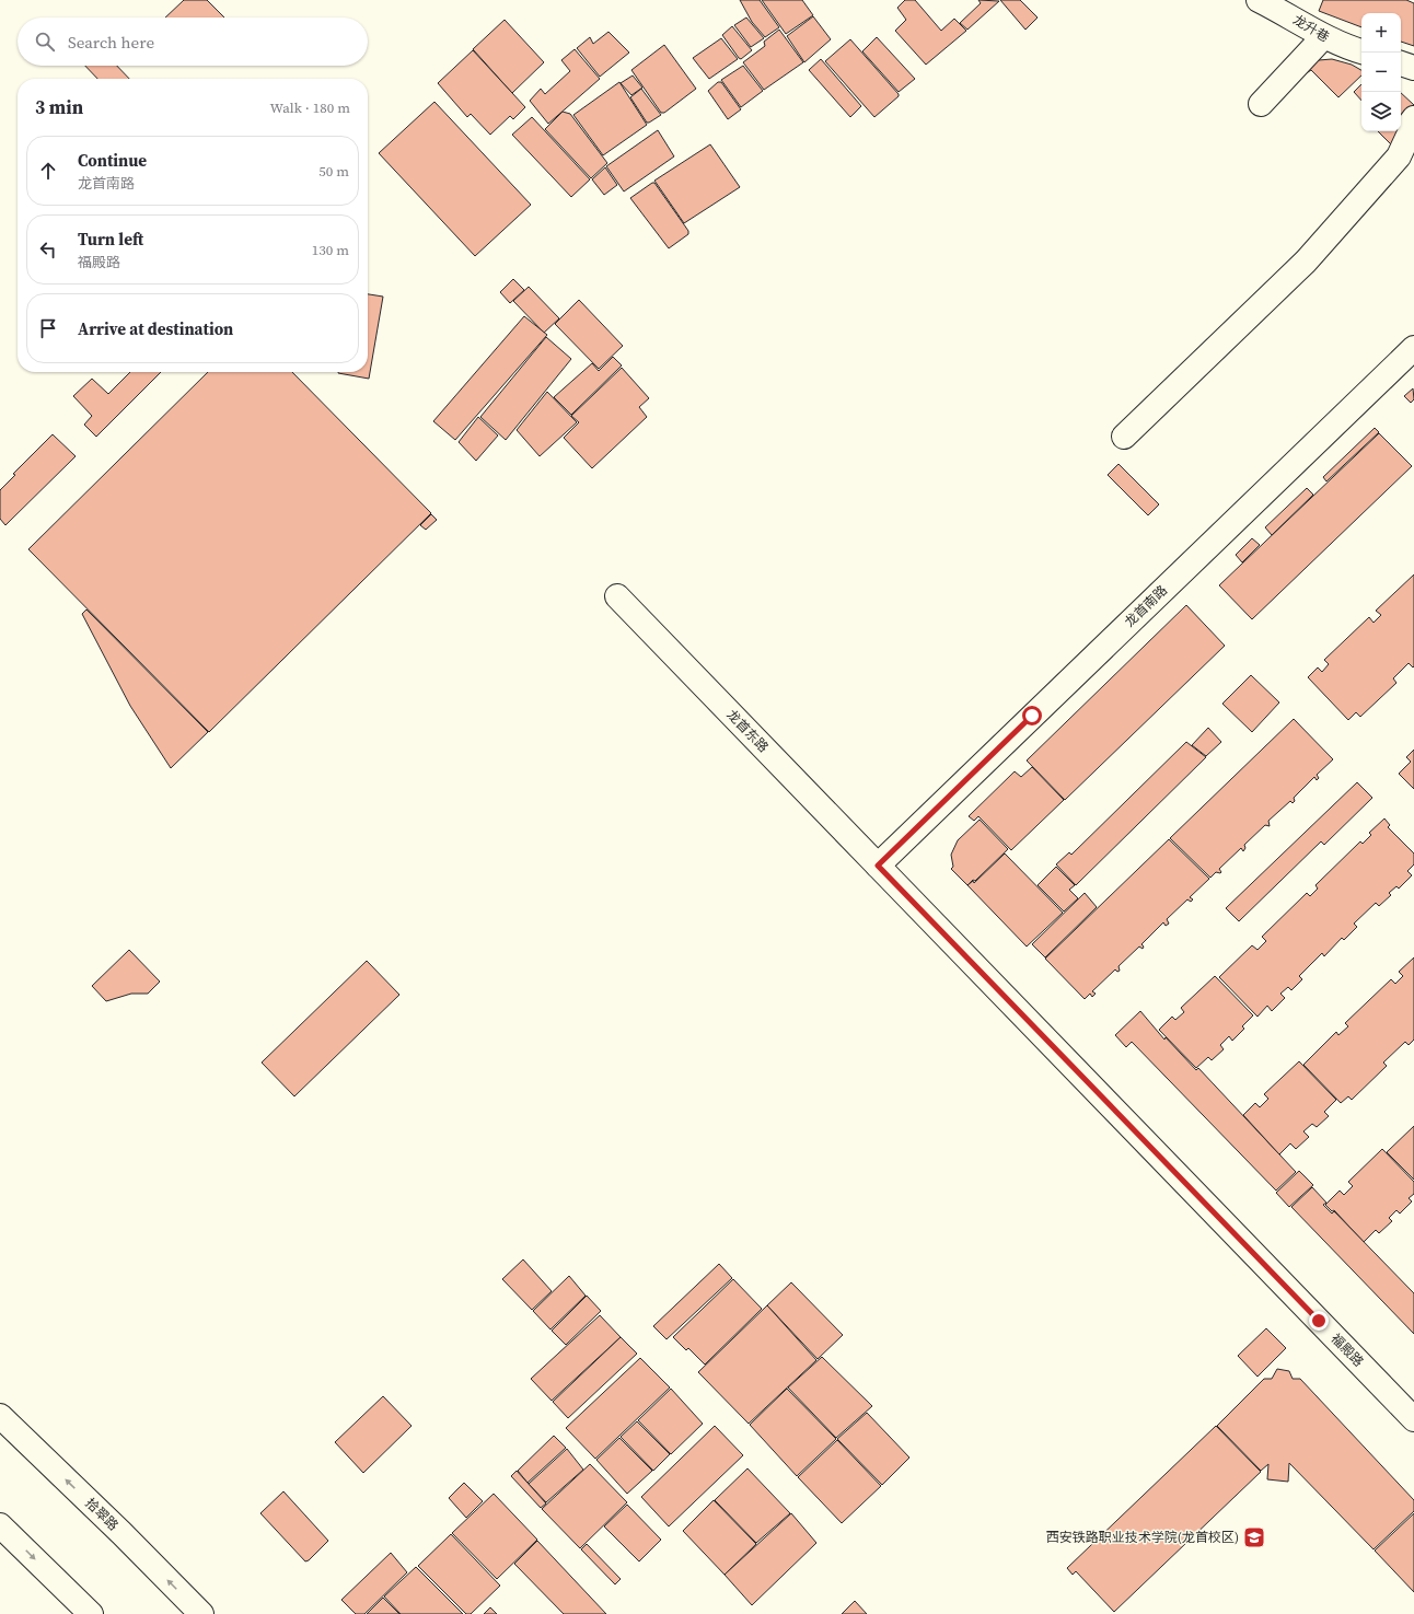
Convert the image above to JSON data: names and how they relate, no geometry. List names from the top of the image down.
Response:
{
  "streets": {
    "street": [
      "龙升巷",
      "龙首南路",
      "龙首东路",
      "福殿路",
      "拾翠路"
    ]
  },
  "crossings": [
    ["龙首南路", "龙首东路"],
    ["龙首南路", "福殿路"],
    ["龙首东路", "福殿路"]
  ],
  "places": {
    "school or university": ["西安铁路职业技术学院(龙首校区)"]
  },
  "page": {
    "map_buttons": ["+", "−"],
    "search": "Search here",
    "heading": ["3 min", "Walk · 180 m"],
    "list": [
      ["Continue", "龙首南路", "50 m"],
      ["Turn left", "福殿路", "130 m"],
      "Arrive at destination"
    ]
  }
}
